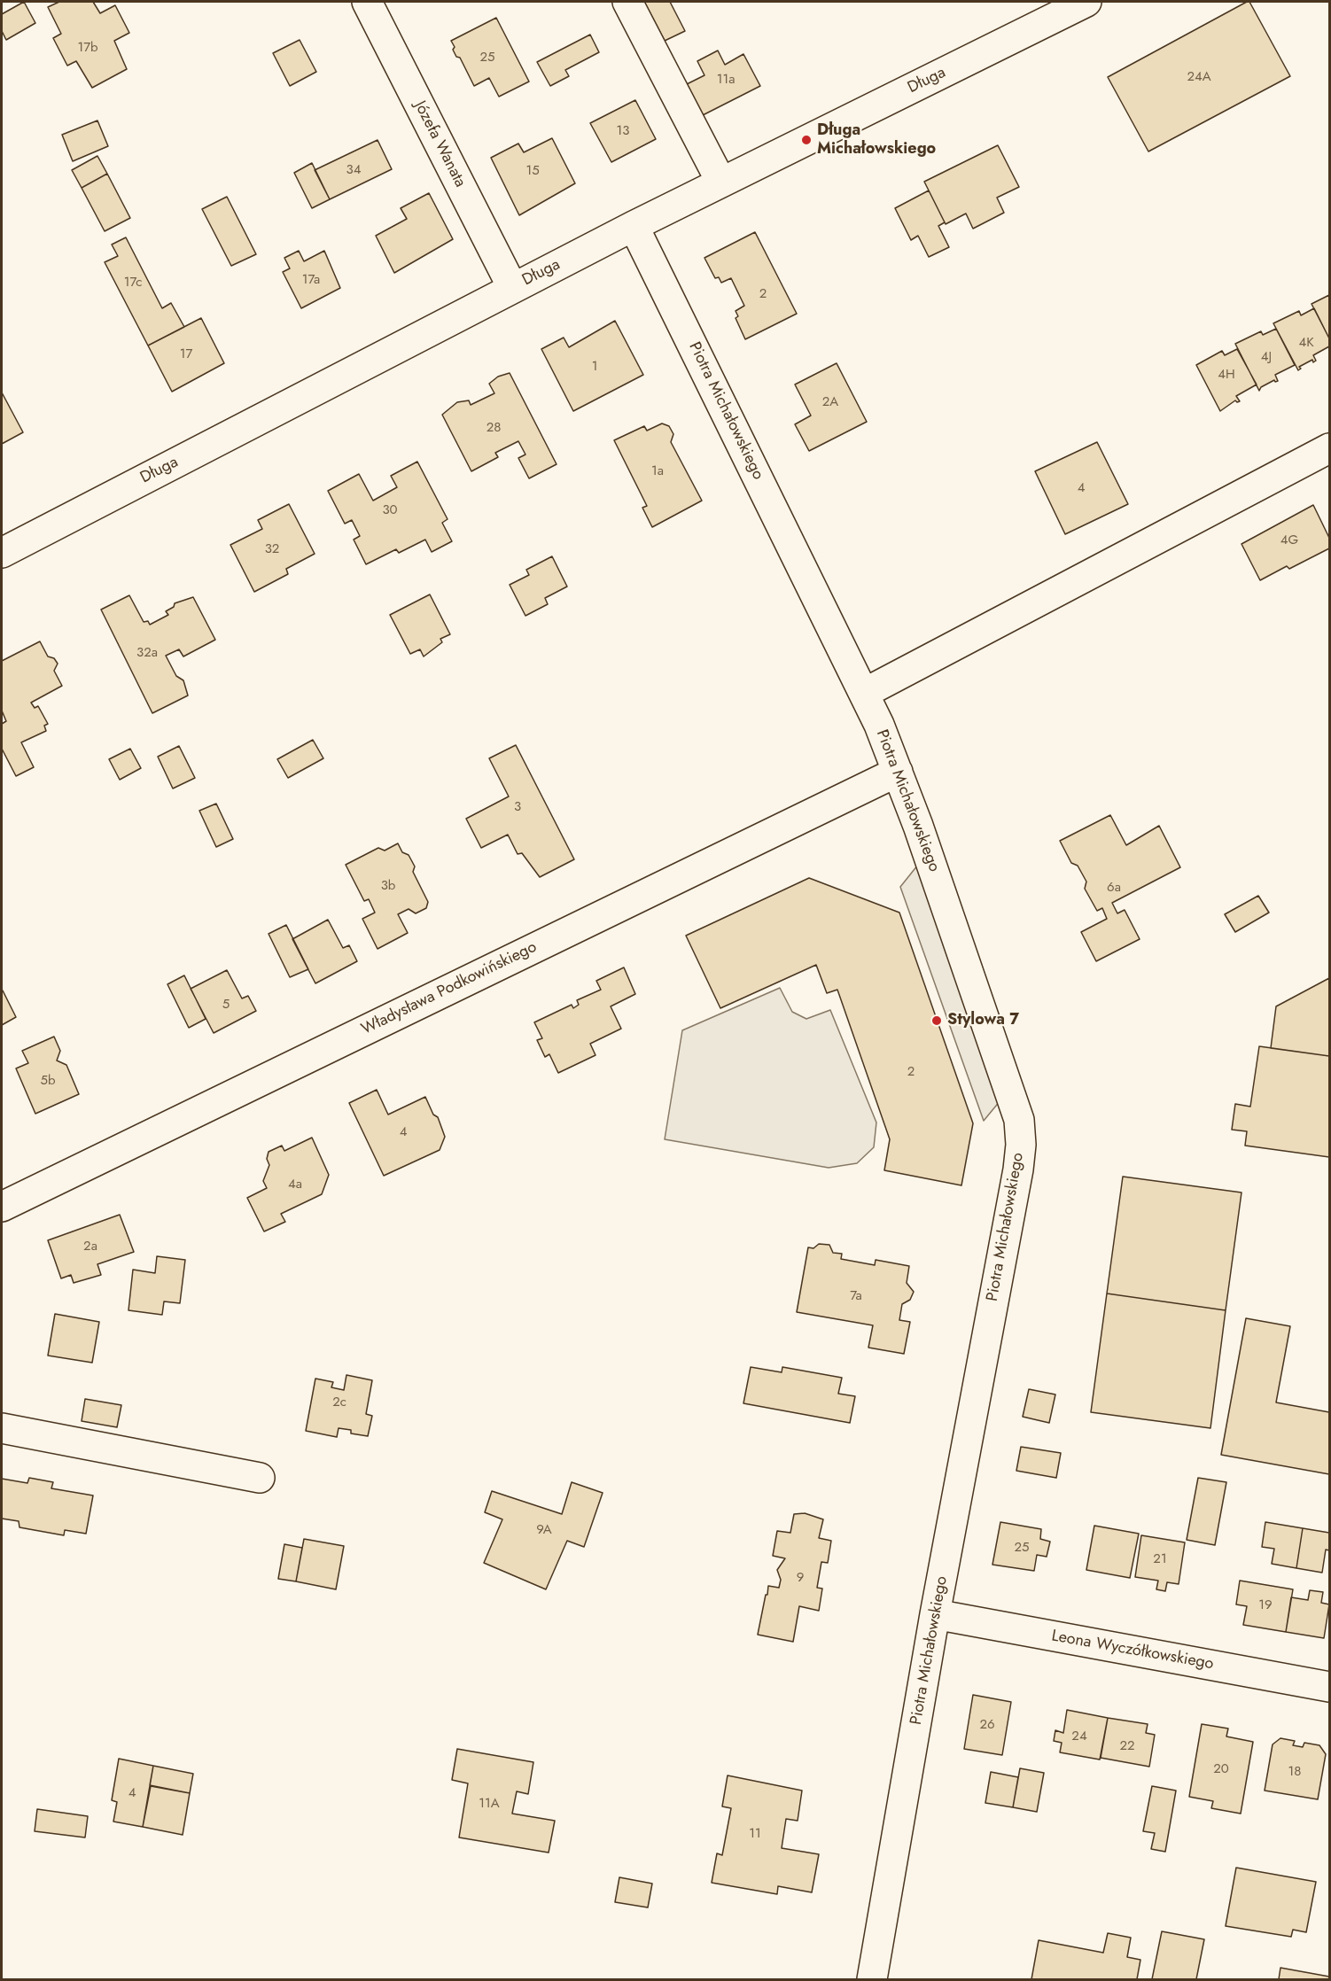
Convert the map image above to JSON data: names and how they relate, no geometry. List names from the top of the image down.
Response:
{
  "streets": {
    "street": [
      "Długa",
      "Józefa Wanata",
      "Piotra Michałowskiego",
      "Władysława Podkowińskiego",
      "Leona Wyczółkowskiego"
    ]
  },
  "crossings": [
    ["Długa", "Józefa Wanata"],
    ["Długa", "Piotra Michałowskiego"],
    ["Piotra Michałowskiego", "Władysława Podkowińskiego"],
    ["Piotra Michałowskiego", "Leona Wyczółkowskiego"]
  ],
  "places": ["Długa Michałowskiego", "Stylowa 7"],
  "house_numbers": [
    "17b",
    "25",
    "24A",
    "11a",
    "13",
    "34",
    "15",
    "17a",
    "17c",
    "2",
    "4K",
    "17",
    "4J",
    "1",
    "4H",
    "2A",
    "28",
    "1a",
    "4",
    "30",
    "4G",
    "32",
    "32a",
    "3",
    "3b",
    "6a",
    "5",
    "2",
    "5b",
    "4",
    "4a",
    "2a",
    "7a",
    "2c",
    "9A",
    "25",
    "21",
    "9",
    "19",
    "26",
    "24",
    "22",
    "20",
    "18",
    "4",
    "11A",
    "11"
  ]
}
